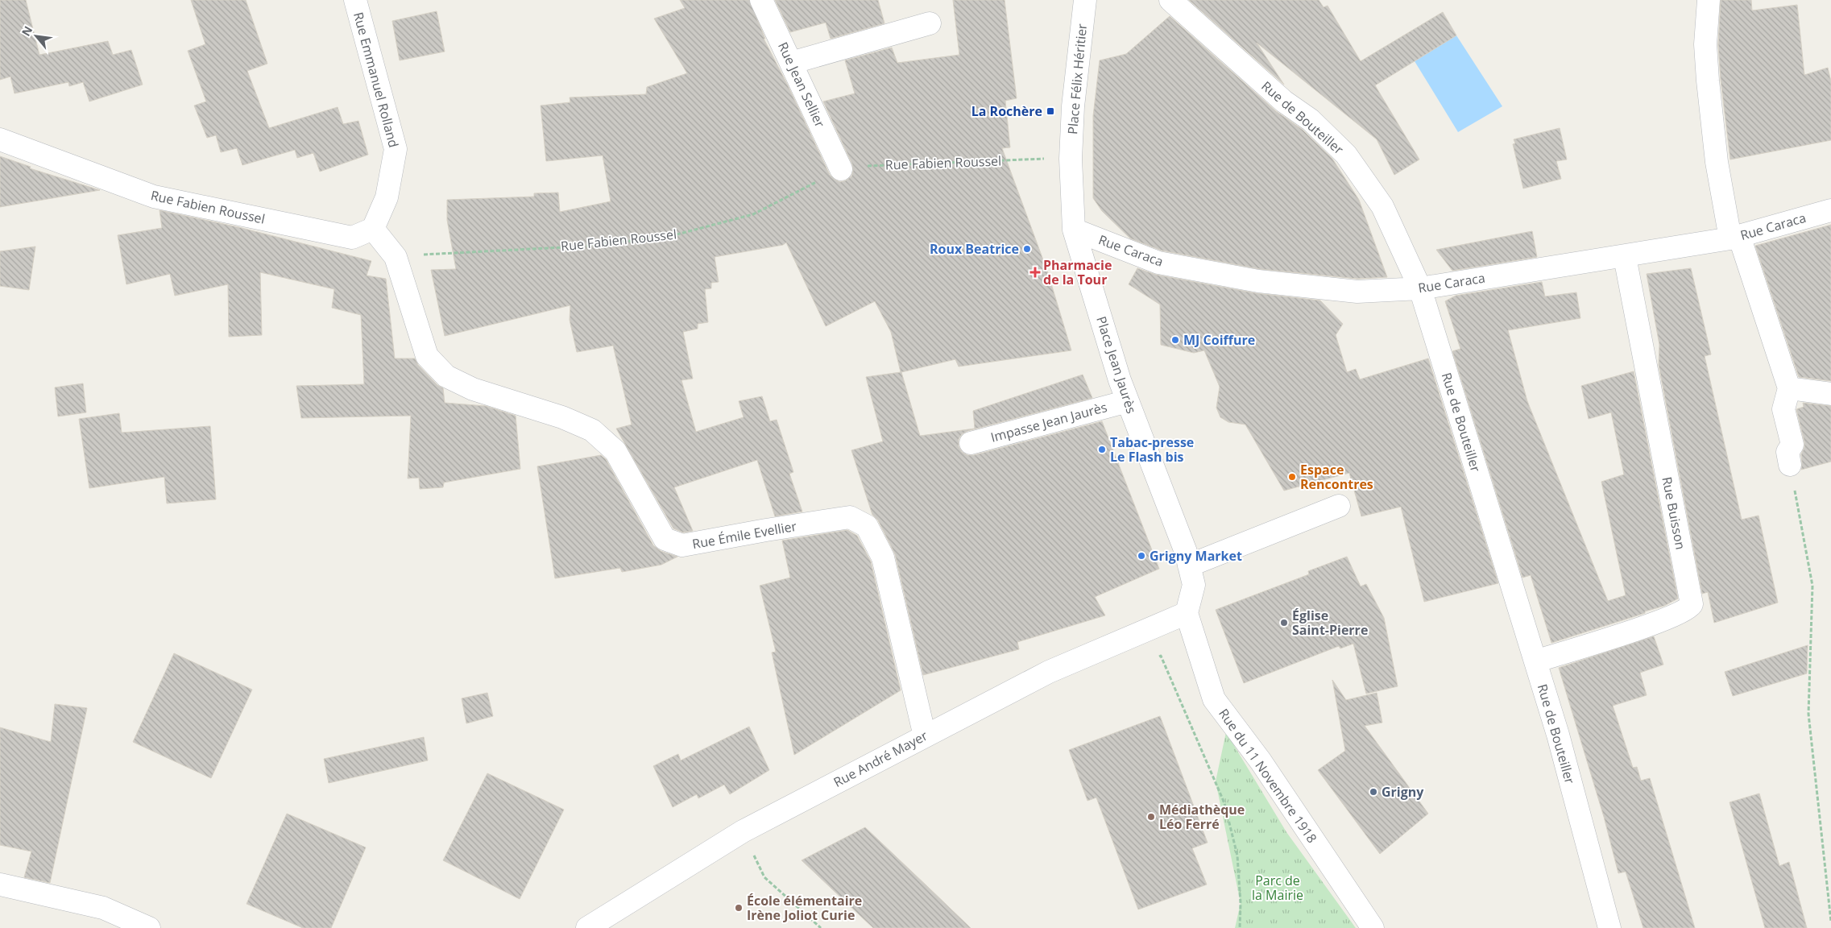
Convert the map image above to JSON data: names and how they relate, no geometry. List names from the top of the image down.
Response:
{
  "streets": {
    "street": [
      "Place Félix Héritier",
      "Rue Emmanuel Rolland",
      "Rue Jean Sellier",
      "Rue de Bouteiller",
      "Rue Fabien Roussel",
      "Rue Caraca",
      "Place Jean Jaurès",
      "Impasse Jean Jaurès",
      "Rue Buisson",
      "Rue Émile Evellier",
      "Rue André Mayer",
      "Rue du 11 Novembre 1918"
    ]
  },
  "crossings": [
    ["Place Félix Héritier", "Rue Fabien Roussel"],
    ["Place Félix Héritier", "Place Jean Jaurès"],
    ["Rue Emmanuel Rolland", "Rue Fabien Roussel"],
    ["Rue Emmanuel Rolland", "Rue Émile Evellier"],
    ["Rue Jean Sellier", "Rue Fabien Roussel"],
    ["Rue de Bouteiller", "Rue Caraca"],
    ["Rue de Bouteiller", "Rue Buisson"],
    ["Rue Fabien Roussel", "Place Jean Jaurès"],
    ["Rue Fabien Roussel", "Rue Émile Evellier"],
    ["Rue Caraca", "Place Jean Jaurès"],
    ["Rue Caraca", "Rue Buisson"],
    ["Place Jean Jaurès", "Impasse Jean Jaurès"],
    ["Place Jean Jaurès", "Rue André Mayer"],
    ["Place Jean Jaurès", "Rue du 11 Novembre 1918"],
    ["Rue Émile Evellier", "Rue André Mayer"],
    ["Rue André Mayer", "Rue du 11 Novembre 1918"]
  ],
  "parks": ["Parc de la Mairie"],
  "places": {
    "transit": ["La Rochère"],
    "other": [
      "Roux Beatrice",
      "MJ Coiffure",
      "Tabac-presse Le Flash bis",
      "Espace Rencontres",
      "Grigny Market",
      "Église Saint-Pierre",
      "Grigny",
      "Médiathèque Léo Ferré",
      "École élémentaire Irène Joliot Curie"
    ],
    "health": ["Pharmacie de la Tour"]
  },
  "north": "top left"
}
